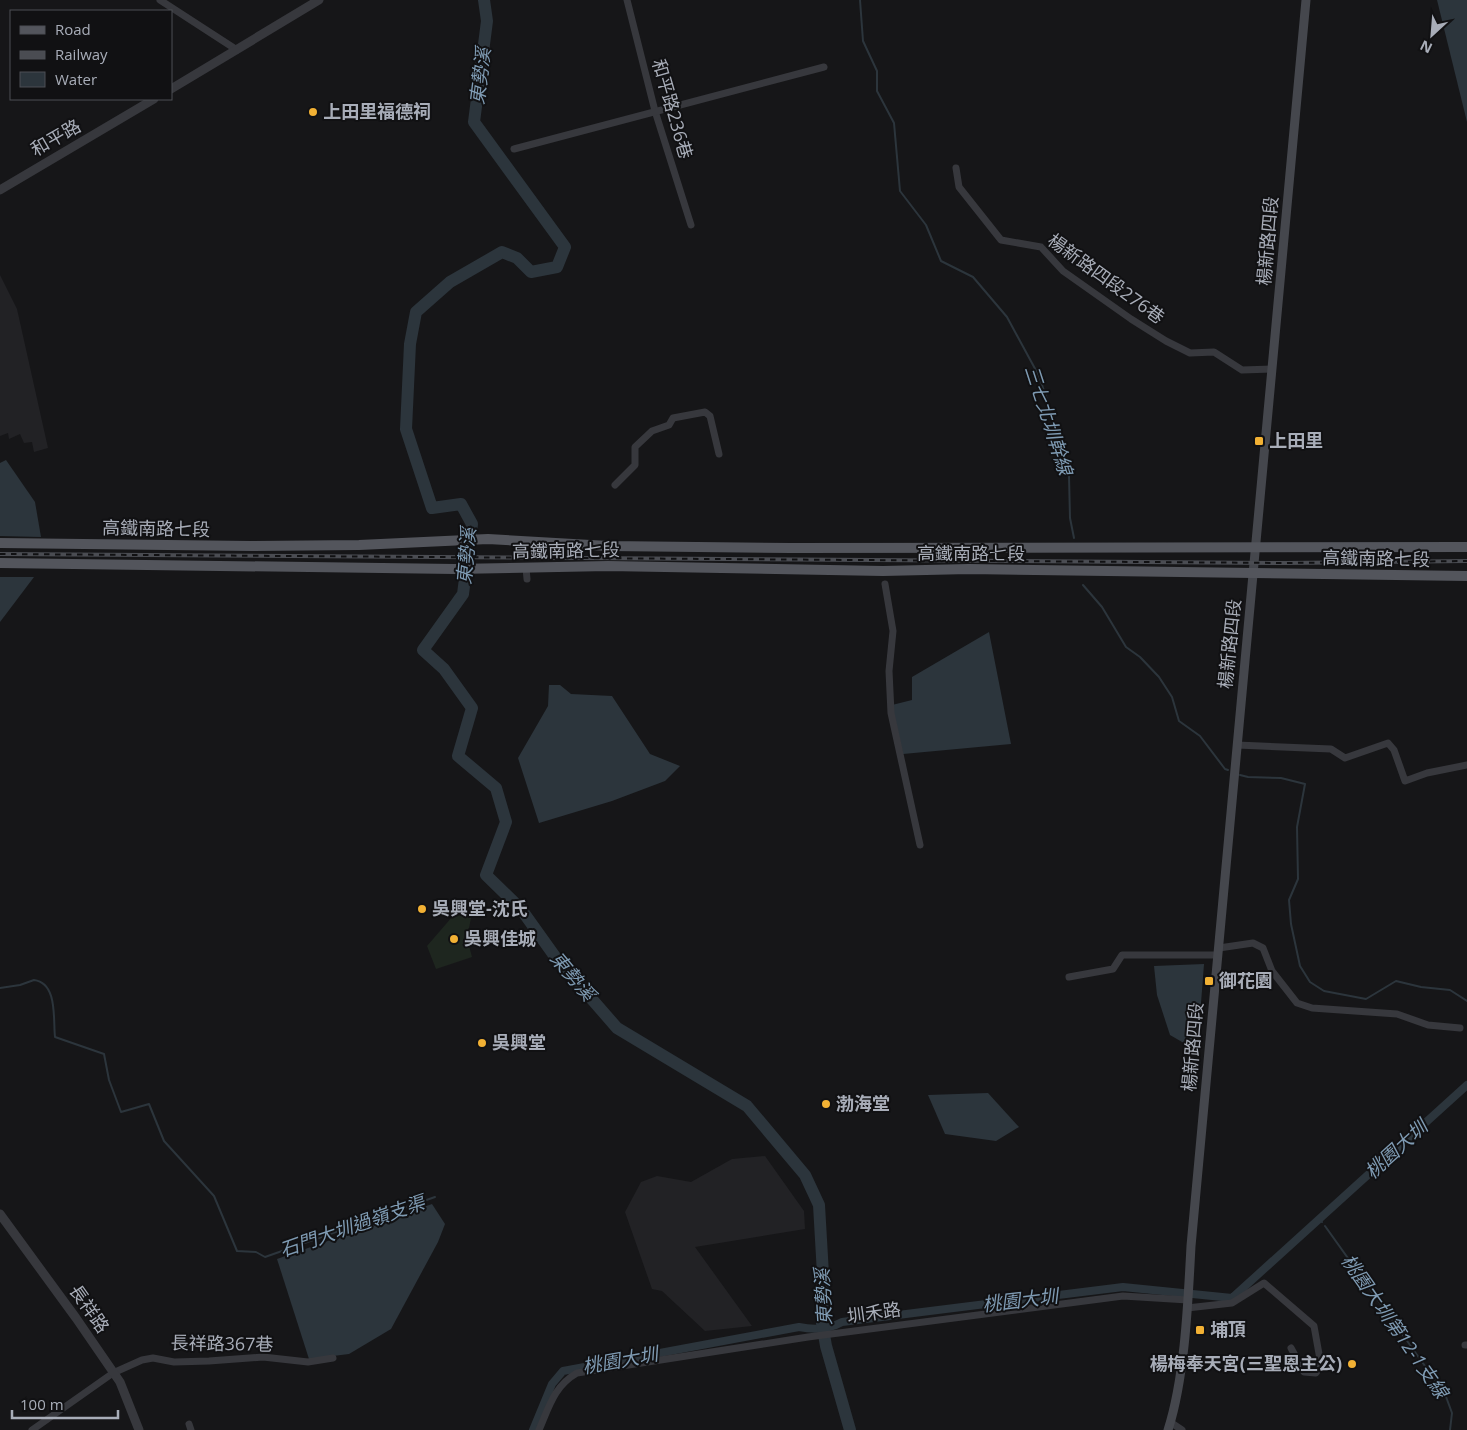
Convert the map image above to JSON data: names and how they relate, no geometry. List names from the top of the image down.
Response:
{
  "streets": {
    "main road": ["楊新路四段", "高鐵南路七段"],
    "street": [
      "和平路236巷",
      "和平路",
      "楊新路四段276巷",
      "長祥路",
      "圳禾路",
      "長祥路367巷"
    ]
  },
  "crossings": [
    ["楊新路四段", "楊新路四段276巷"],
    ["楊新路四段", "高鐵南路七段"],
    ["楊新路四段", "圳禾路"],
    ["長祥路", "長祥路367巷"]
  ],
  "water": [
    "東勢溪",
    "三七北圳幹線",
    "桃園大圳",
    "石門大圳過嶺支渠",
    "桃園大圳第12-1支線"
  ],
  "places": {
    "other": [
      "上田里福德祠",
      "吳興堂-沈氏",
      "吳興佳城",
      "吳興堂",
      "渤海堂",
      "楊梅奉天宮(三聖恩主公)"
    ],
    "transit": ["上田里", "御花園", "埔頂"]
  },
  "legend": ["Road", "Railway", "Water"],
  "scale_bar": "100 m",
  "north": "bottom left"
}
